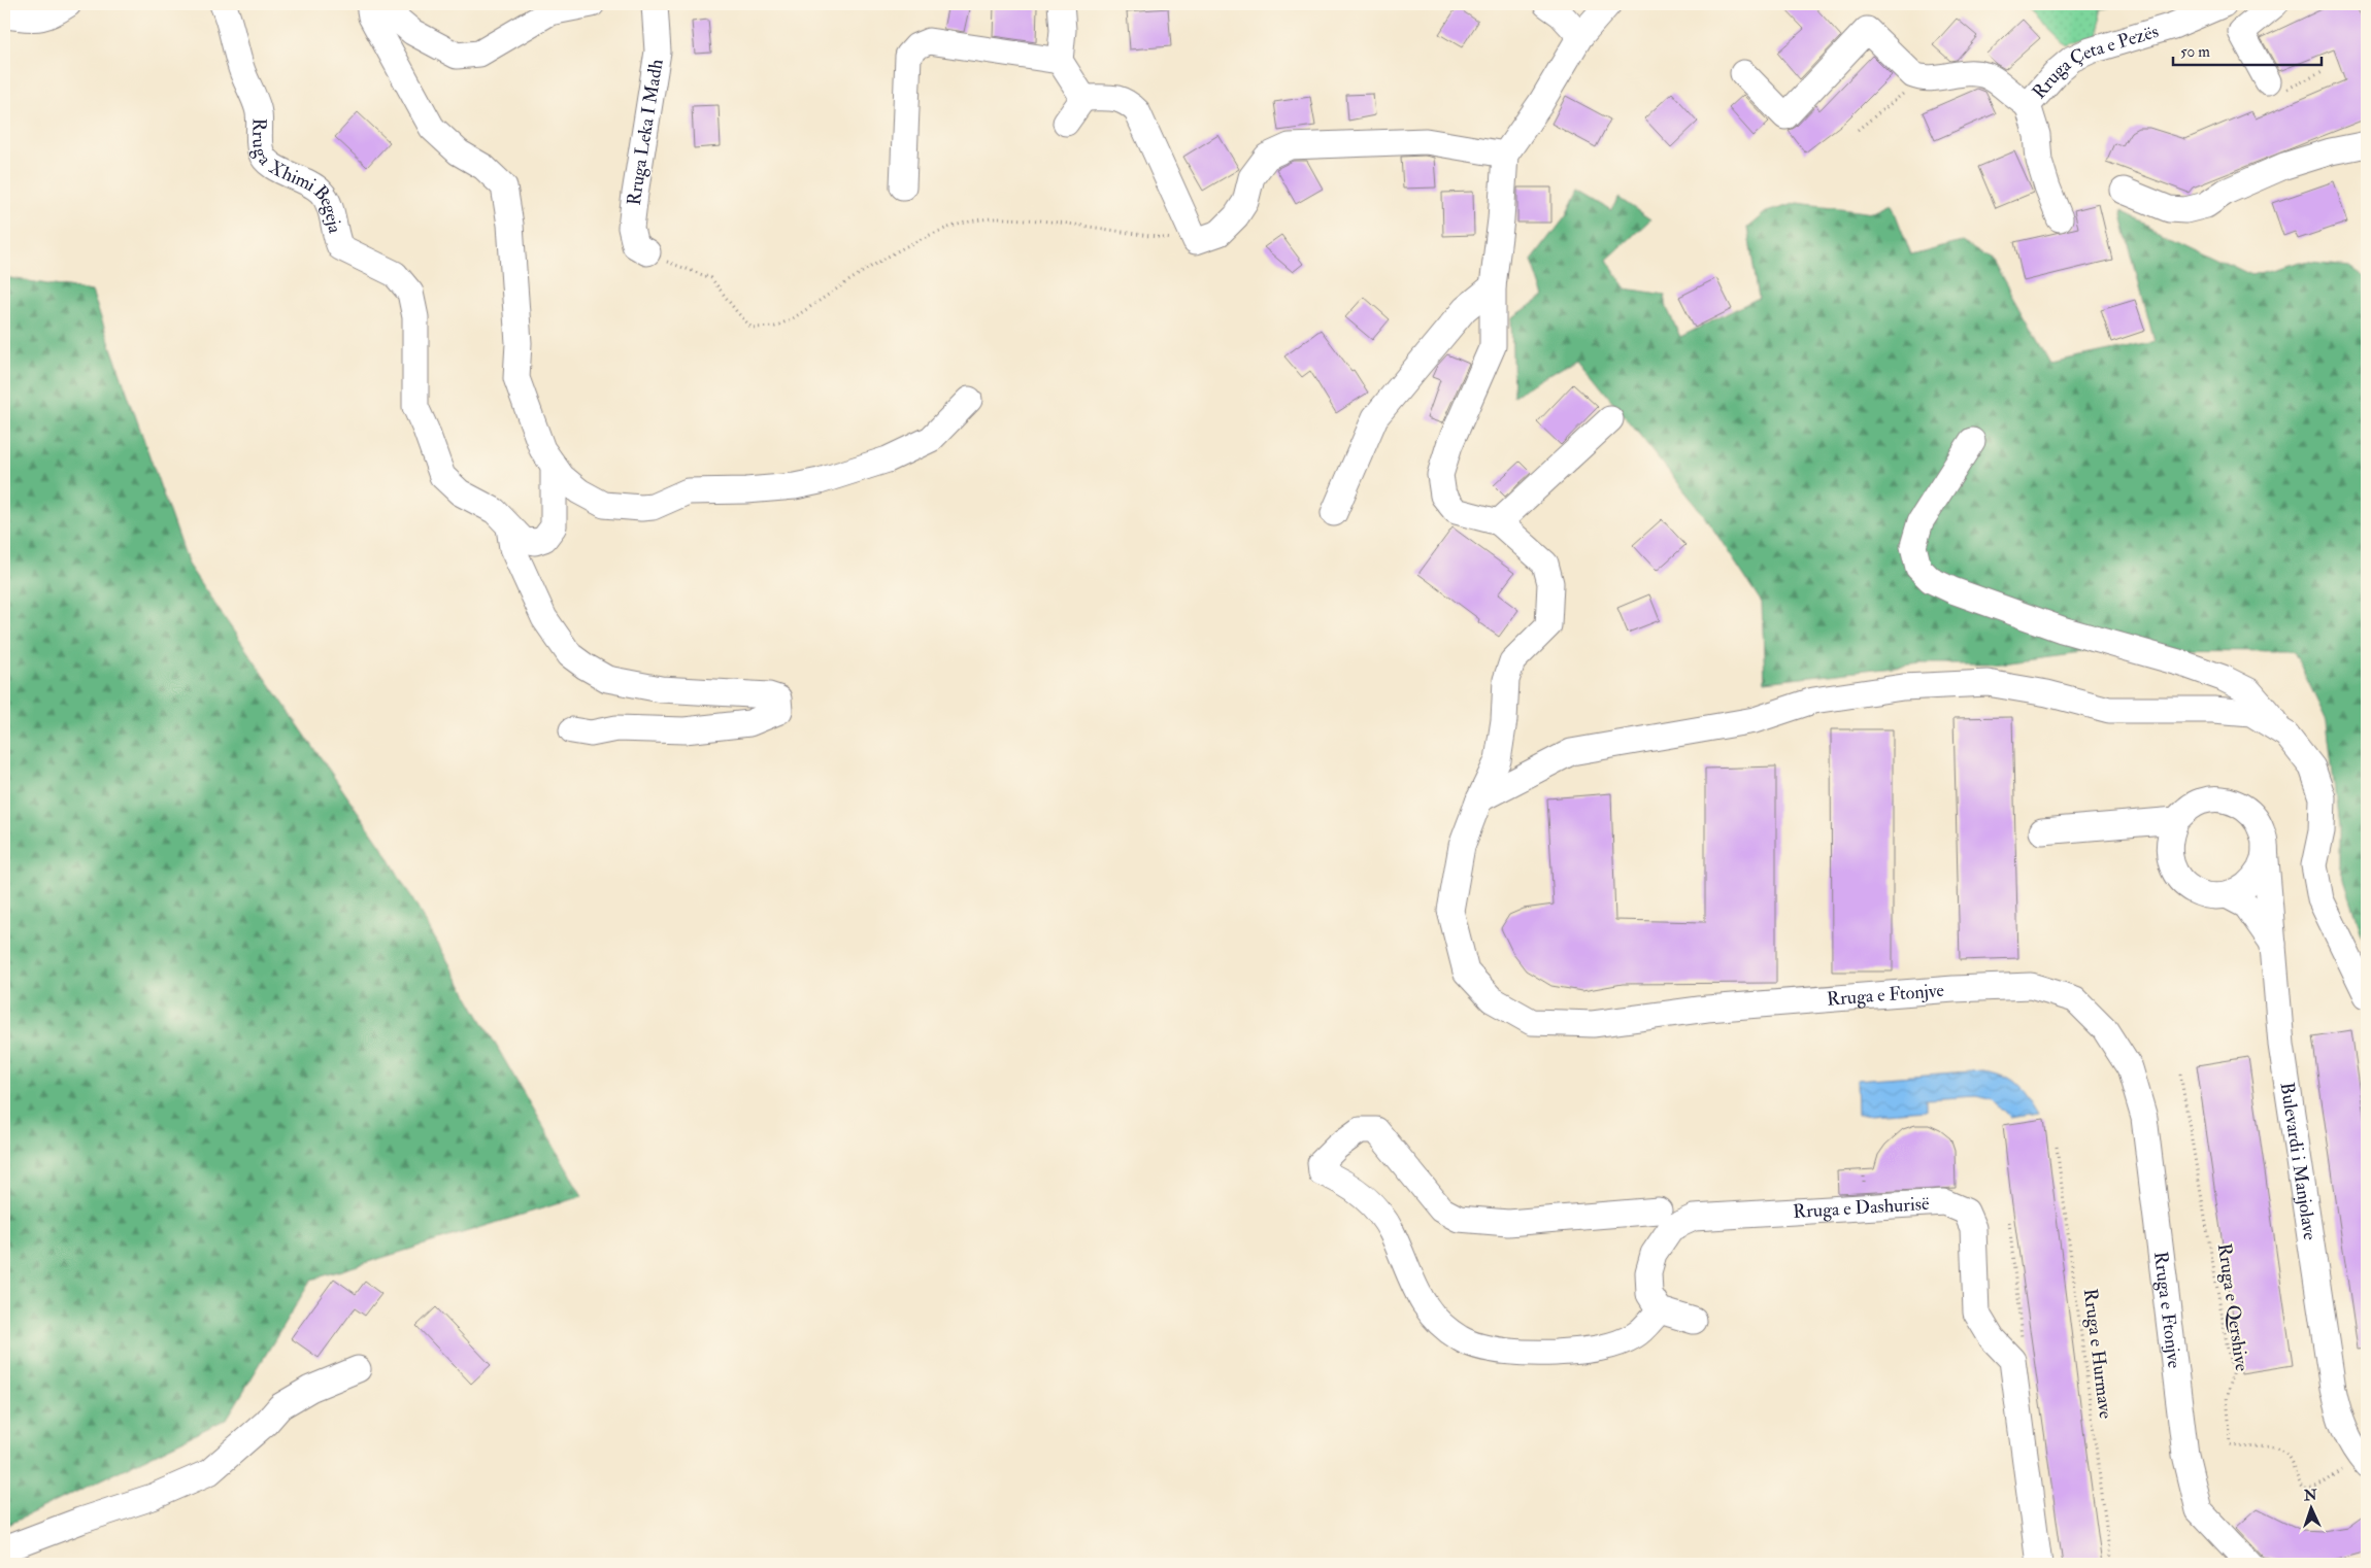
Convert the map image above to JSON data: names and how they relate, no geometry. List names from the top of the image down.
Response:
{
  "streets": {
    "street": [
      "Rruga Çeta e Pezës",
      "Rruga Leka I Madh",
      "Rruga Xhimi Begeja",
      "Rruga e Ftonjve",
      "Bulevardi i Manjolave",
      "Rruga e Dashurisë"
    ],
    "path": ["Rruga e Qershive", "Rruga e Hurmave"]
  },
  "crossings": [
    ["Bulevardi i Manjolave", "Rruga e Qershive"]
  ],
  "scale_bar": "50 m",
  "north": "top"
}
